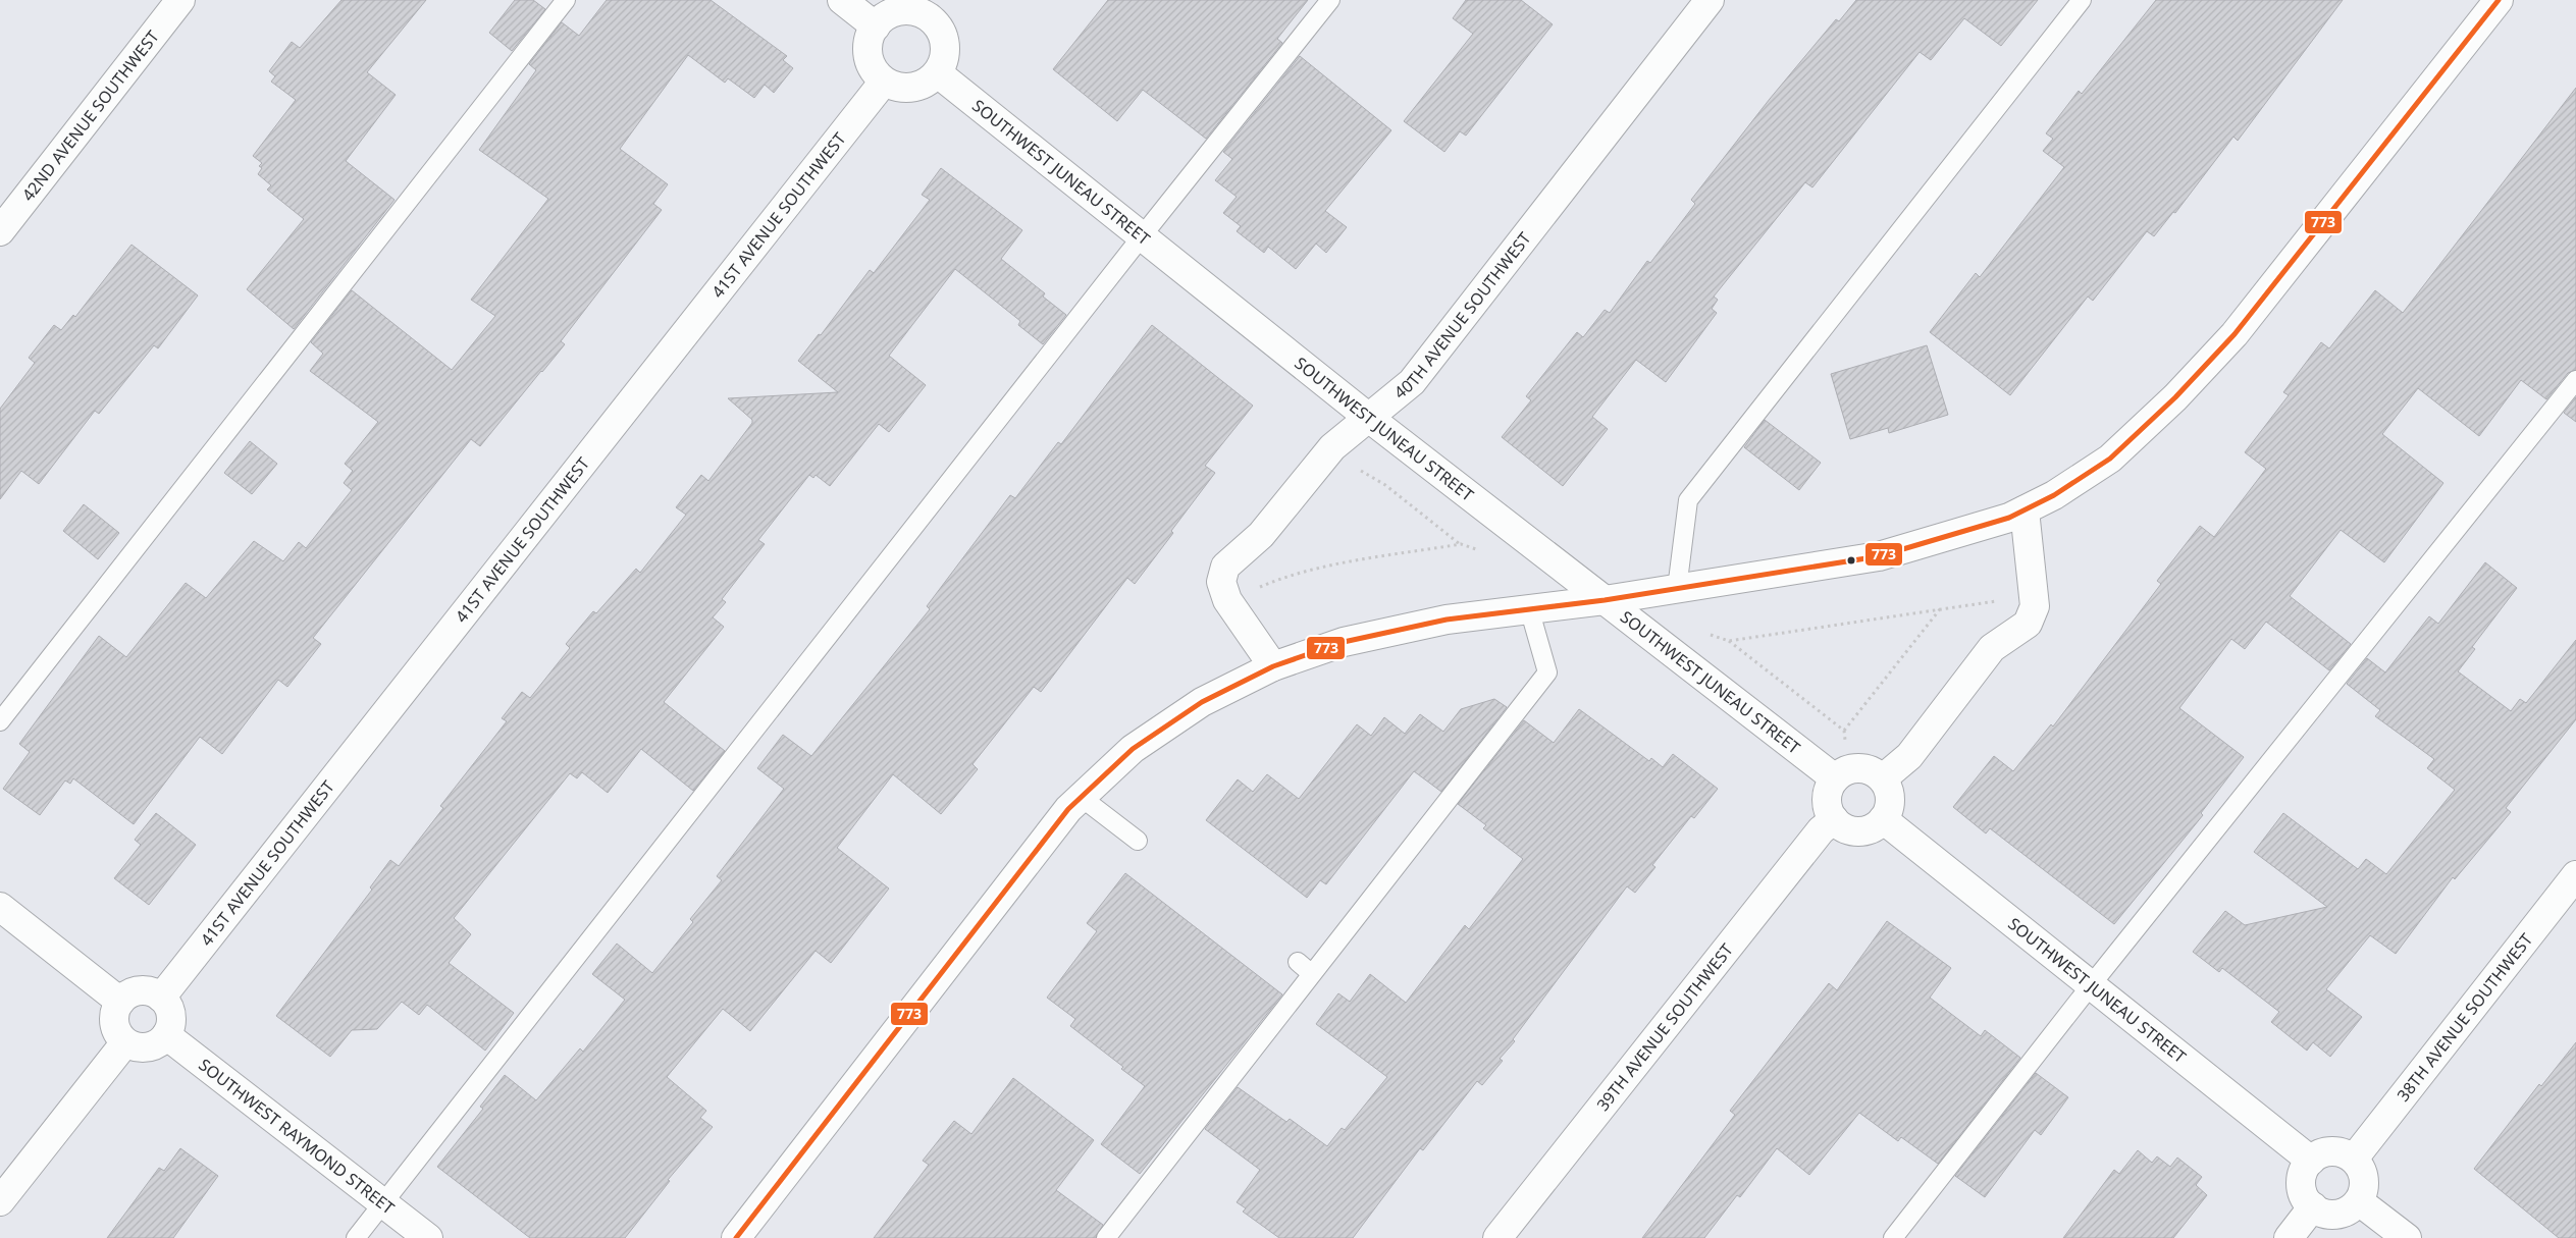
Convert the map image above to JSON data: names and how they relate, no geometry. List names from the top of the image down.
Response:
{
  "streets": {
    "street": [
      "42ND AVENUE SOUTHWEST",
      "SOUTHWEST JUNEAU STREET",
      "41ST AVENUE SOUTHWEST",
      "40TH AVENUE SOUTHWEST",
      "38TH AVENUE SOUTHWEST",
      "39TH AVENUE SOUTHWEST",
      "SOUTHWEST RAYMOND STREET"
    ]
  },
  "crossings": [
    ["SOUTHWEST JUNEAU STREET", "41ST AVENUE SOUTHWEST"],
    ["SOUTHWEST JUNEAU STREET", "40TH AVENUE SOUTHWEST"],
    ["SOUTHWEST JUNEAU STREET", "38TH AVENUE SOUTHWEST"],
    ["SOUTHWEST JUNEAU STREET", "39TH AVENUE SOUTHWEST"],
    ["41ST AVENUE SOUTHWEST", "SOUTHWEST RAYMOND STREET"]
  ],
  "lines": ["transit line 773"]
}
